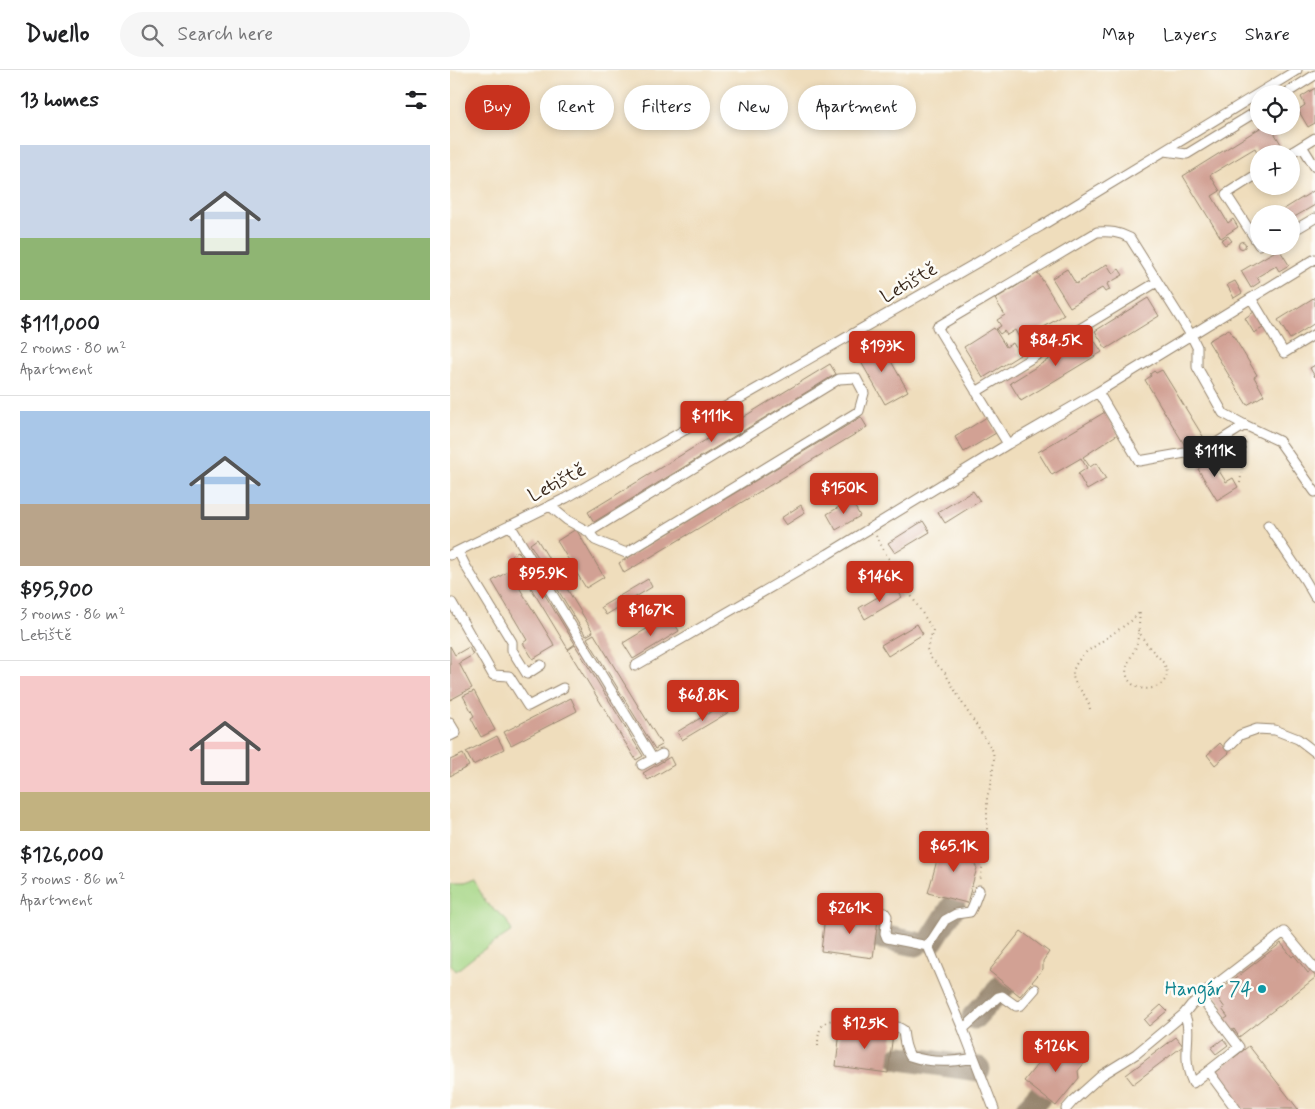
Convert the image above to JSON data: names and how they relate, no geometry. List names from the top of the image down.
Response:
{
  "streets": {
    "street": ["Letiště"]
  },
  "places": ["Hangár 74"],
  "page": {
    "header": "Dwello",
    "search": "Search here",
    "nav": ["Map", "Layers", "Share"],
    "heading": "13 homes",
    "map_buttons": ["+", "−"],
    "chip": [
      "Buy",
      "Rent",
      "Filters",
      "New",
      "Apartment"
    ],
    "list": [
      {
        "name": "$111,000",
        "note": "2 rooms · 80 m² · Apartment"
      },
      {
        "name": "$95,900",
        "note": "3 rooms · 86 m² · Letiště"
      },
      {
        "name": "$126,000",
        "note": "3 rooms · 86 m² · Apartment"
      }
    ],
    "price": [
      "$84.5K",
      "$193K",
      "$111K",
      "$111K",
      "$150K",
      "$95.9K",
      "$146K",
      "$167K",
      "$68.8K",
      "$65.1K",
      "$261K",
      "$125K",
      "$126K"
    ]
  }
}
